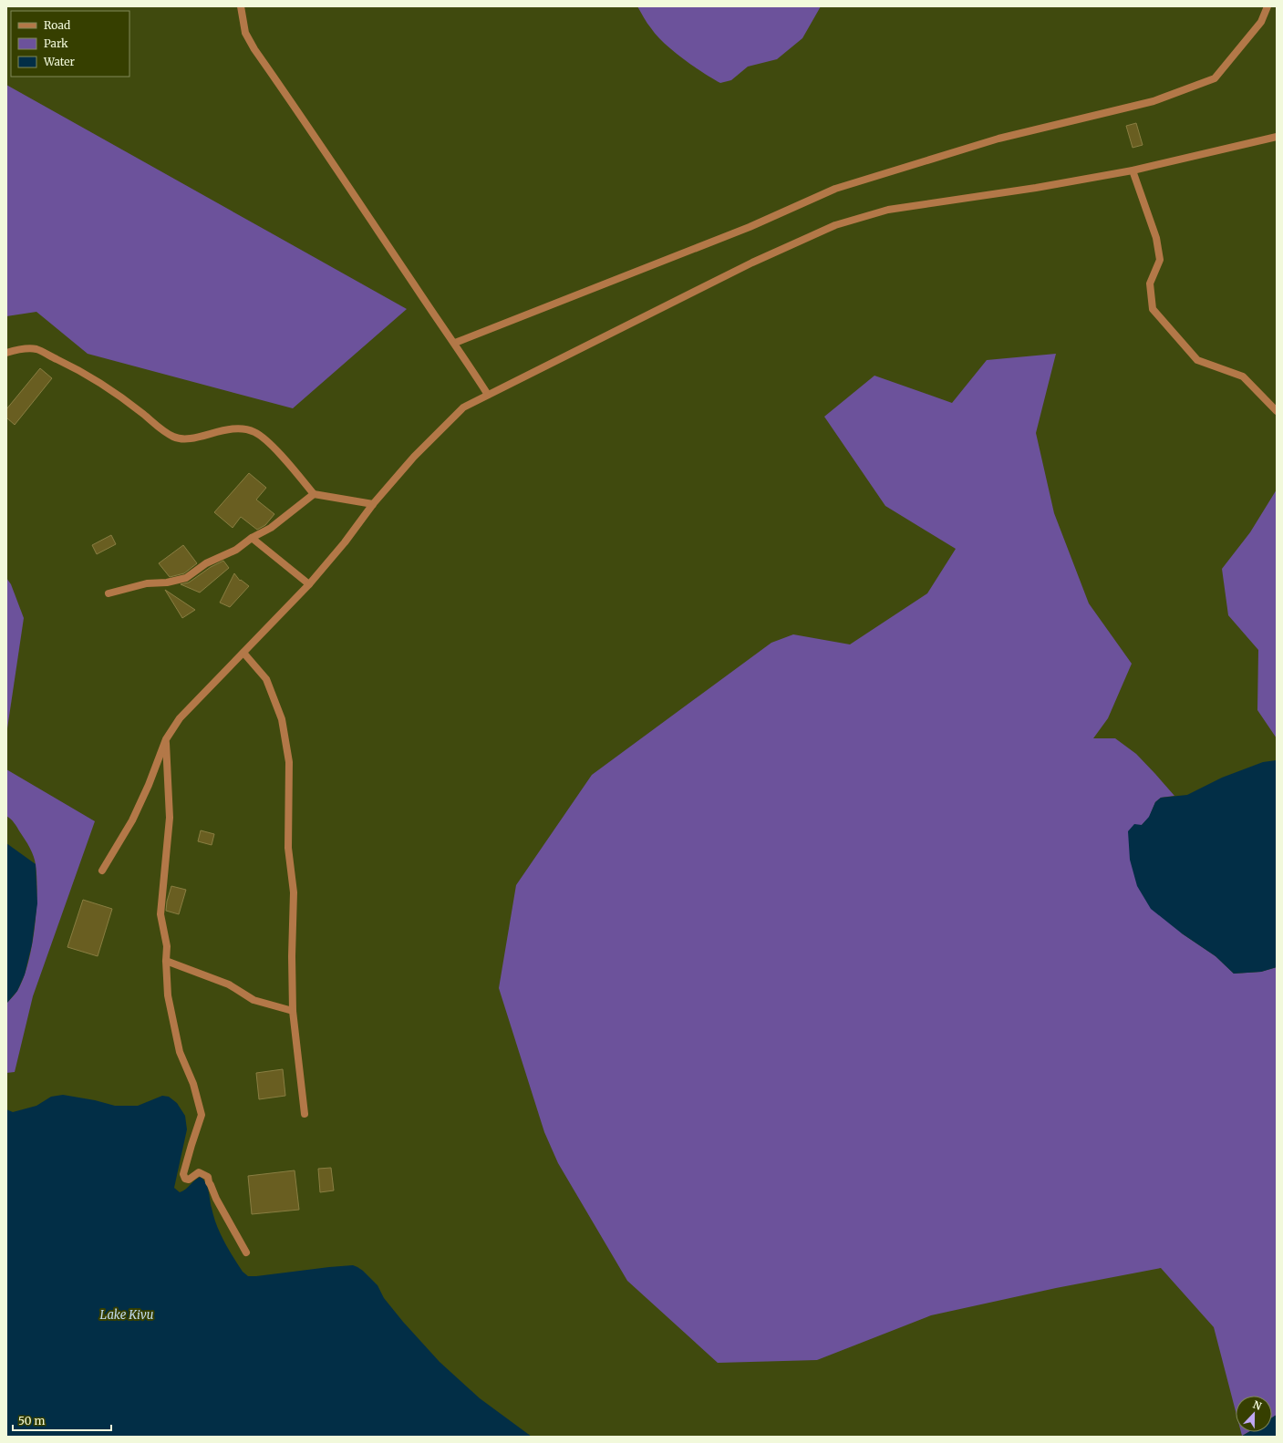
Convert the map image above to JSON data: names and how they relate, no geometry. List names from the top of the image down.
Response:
{
  "water": ["Lake Kivu"],
  "legend": ["Road", "Park", "Water"],
  "scale_bar": "50 m",
  "north": "top"
}
